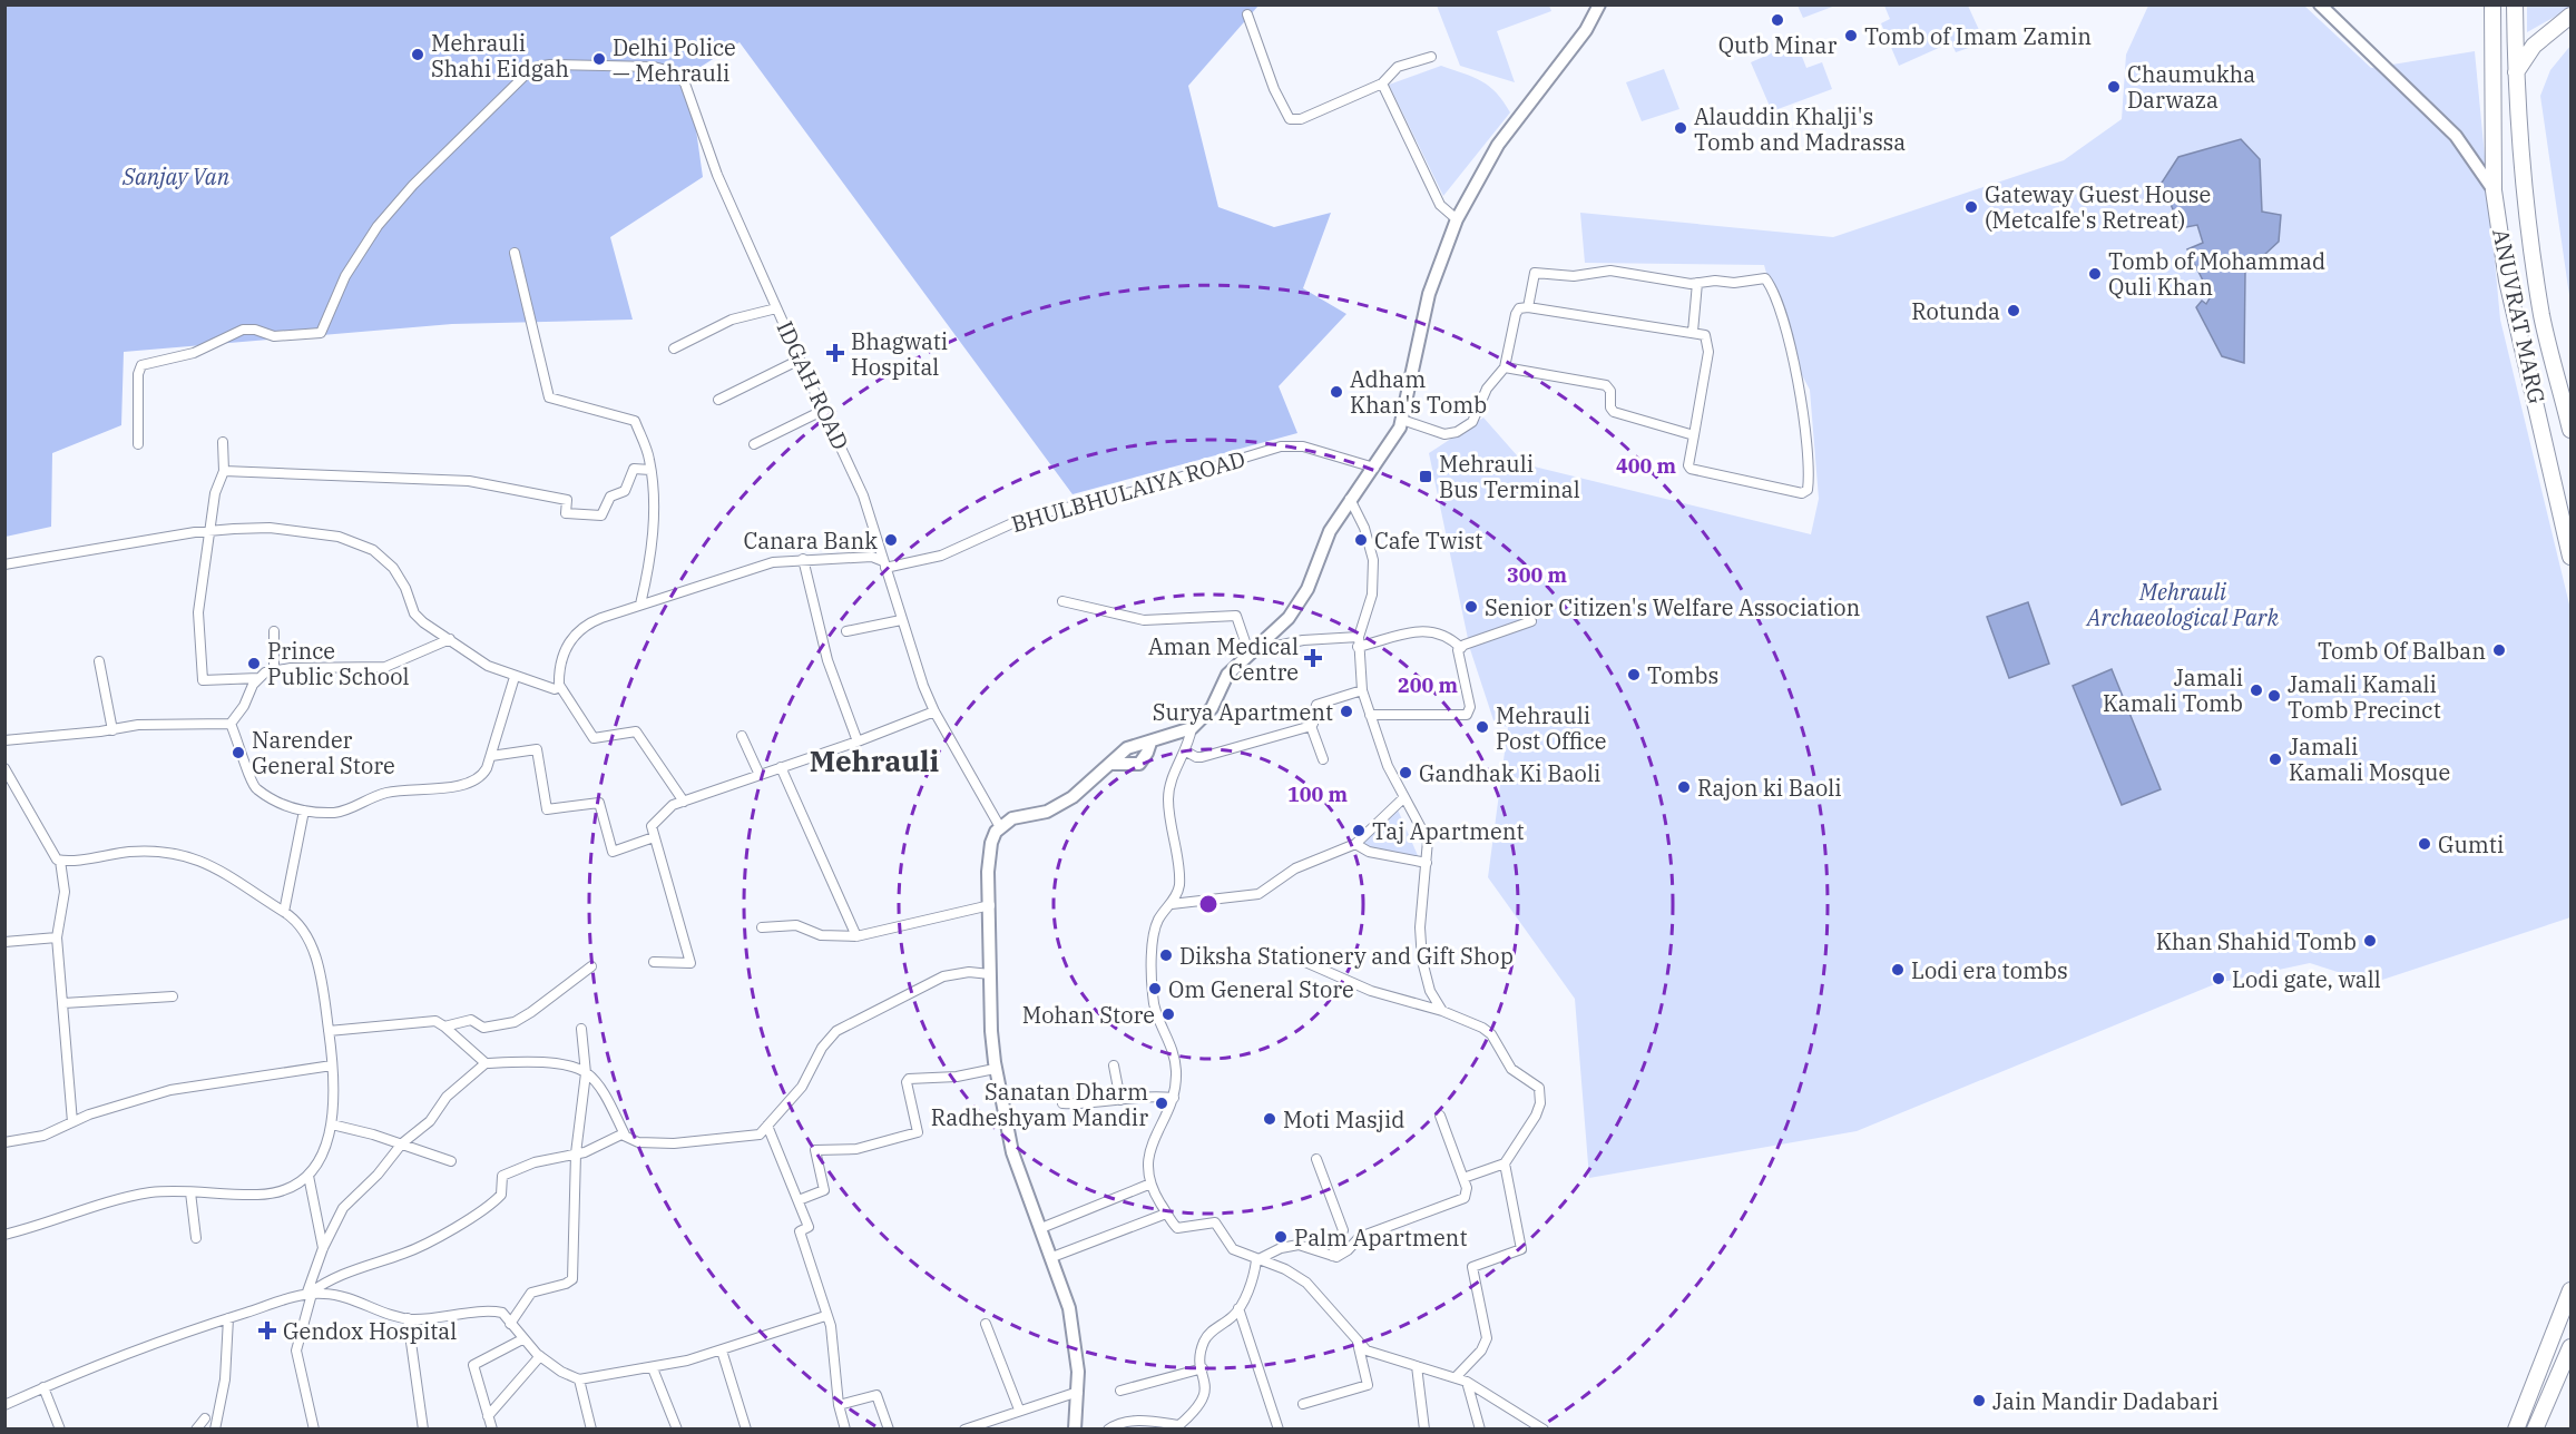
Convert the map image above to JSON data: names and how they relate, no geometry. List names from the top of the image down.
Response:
{
  "streets": {
    "highway": ["ANUVRAT MARG"],
    "street": ["IDGAH ROAD", "BHULBHULAIYA ROAD"]
  },
  "crossings": [
    ["IDGAH ROAD", "BHULBHULAIYA ROAD"]
  ],
  "districts": ["Mehrauli"],
  "parks": ["Sanjay Van", "Mehrauli Archaeological Park"],
  "places": {
    "other": [
      "Qutb Minar",
      "Tomb of Imam Zamin",
      "Mehrauli Shahi Eidgah",
      "Delhi Police — Mehrauli",
      "Chaumukha Darwaza",
      "Alauddin Khalji's Tomb and Madrassa",
      "Gateway Guest House (Metcalfe's Retreat)",
      "Tomb of Mohammad Quli Khan",
      "Rotunda",
      "Adham Khan's Tomb",
      "Canara Bank",
      "Cafe Twist",
      "Senior Citizen's Welfare Association",
      "Tomb Of Balban",
      "Prince Public School",
      "Tombs",
      "Jamali Kamali Tomb",
      "Jamali Kamali Tomb Precinct",
      "Surya Apartment",
      "Mehrauli Post Office",
      "Narender General Store",
      "Jamali Kamali Mosque",
      "Gandhak Ki Baoli",
      "Rajon ki Baoli",
      "Taj Apartment",
      "Gumti",
      "Khan Shahid Tomb",
      "Diksha Stationery and Gift Shop",
      "Lodi era tombs",
      "Lodi gate, wall",
      "Om General Store",
      "Mohan Store",
      "Sanatan Dharm Radheshyam Mandir",
      "Moti Masjid",
      "Palm Apartment",
      "Jain Mandir Dadabari"
    ],
    "health": ["Bhagwati Hospital", "Aman Medical Centre", "Gendox Hospital"],
    "transit": ["Mehrauli Bus Terminal"]
  },
  "rings": [
    "400 m",
    "300 m",
    "200 m",
    "100 m"
  ]
}
